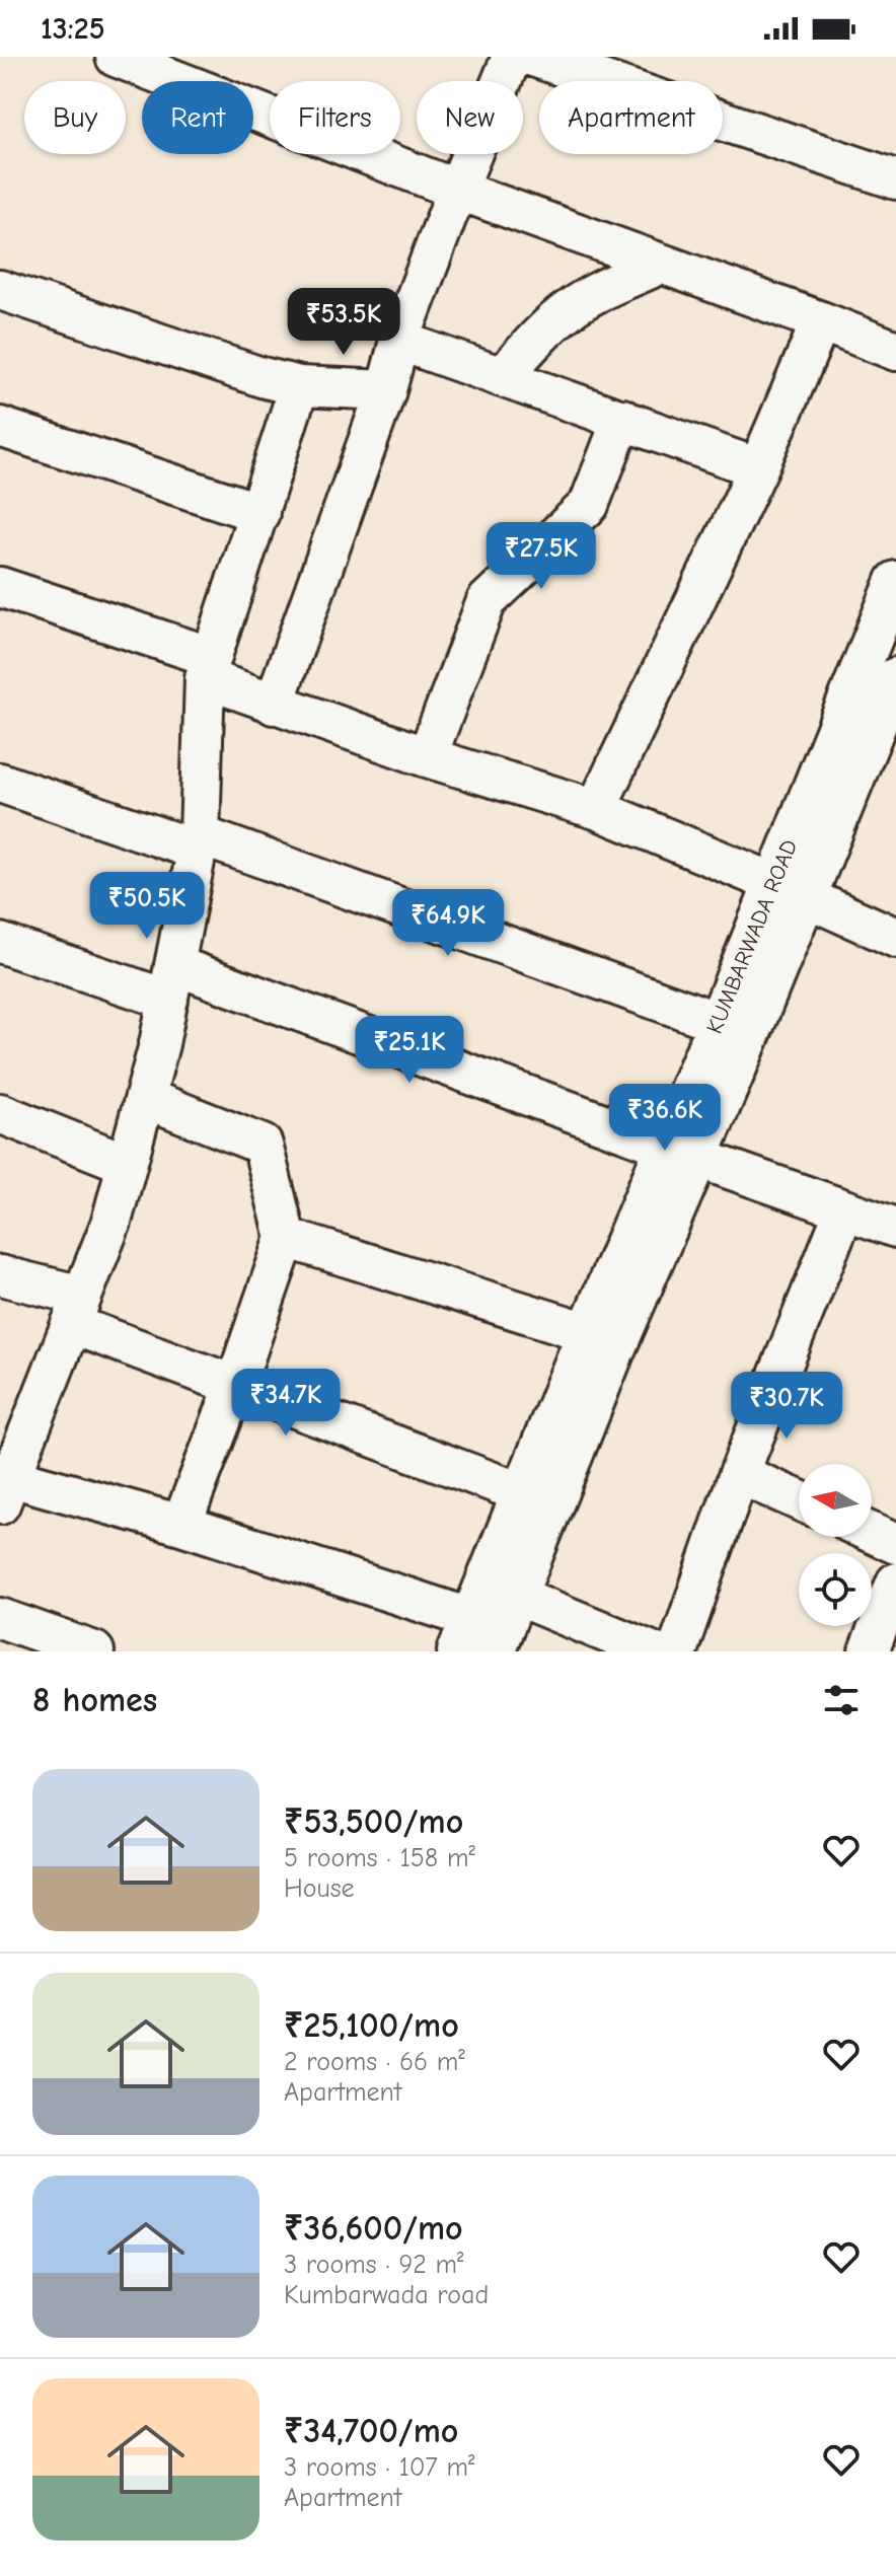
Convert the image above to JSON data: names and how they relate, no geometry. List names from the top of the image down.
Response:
{
  "streets": {
    "street": ["KUMBARWADA ROAD"]
  },
  "north": "left",
  "page": {
    "status": "13:25",
    "chip": [
      "Buy",
      "Rent",
      "Filters",
      "New",
      "Apartment"
    ],
    "price": [
      "₹53.5K",
      "₹27.5K",
      "₹50.5K",
      "₹64.9K",
      "₹25.1K",
      "₹36.6K",
      "₹34.7K",
      "₹30.7K"
    ],
    "heading": "8 homes",
    "list": [
      {
        "name": "₹53,500/mo",
        "note": "5 rooms · 158 m² · House"
      },
      {
        "name": "₹25,100/mo",
        "note": "2 rooms · 66 m² · Apartment"
      },
      {
        "name": "₹36,600/mo",
        "note": "3 rooms · 92 m² · Kumbarwada road"
      },
      {
        "name": "₹34,700/mo",
        "note": "3 rooms · 107 m² · Apartment"
      }
    ]
  }
}
